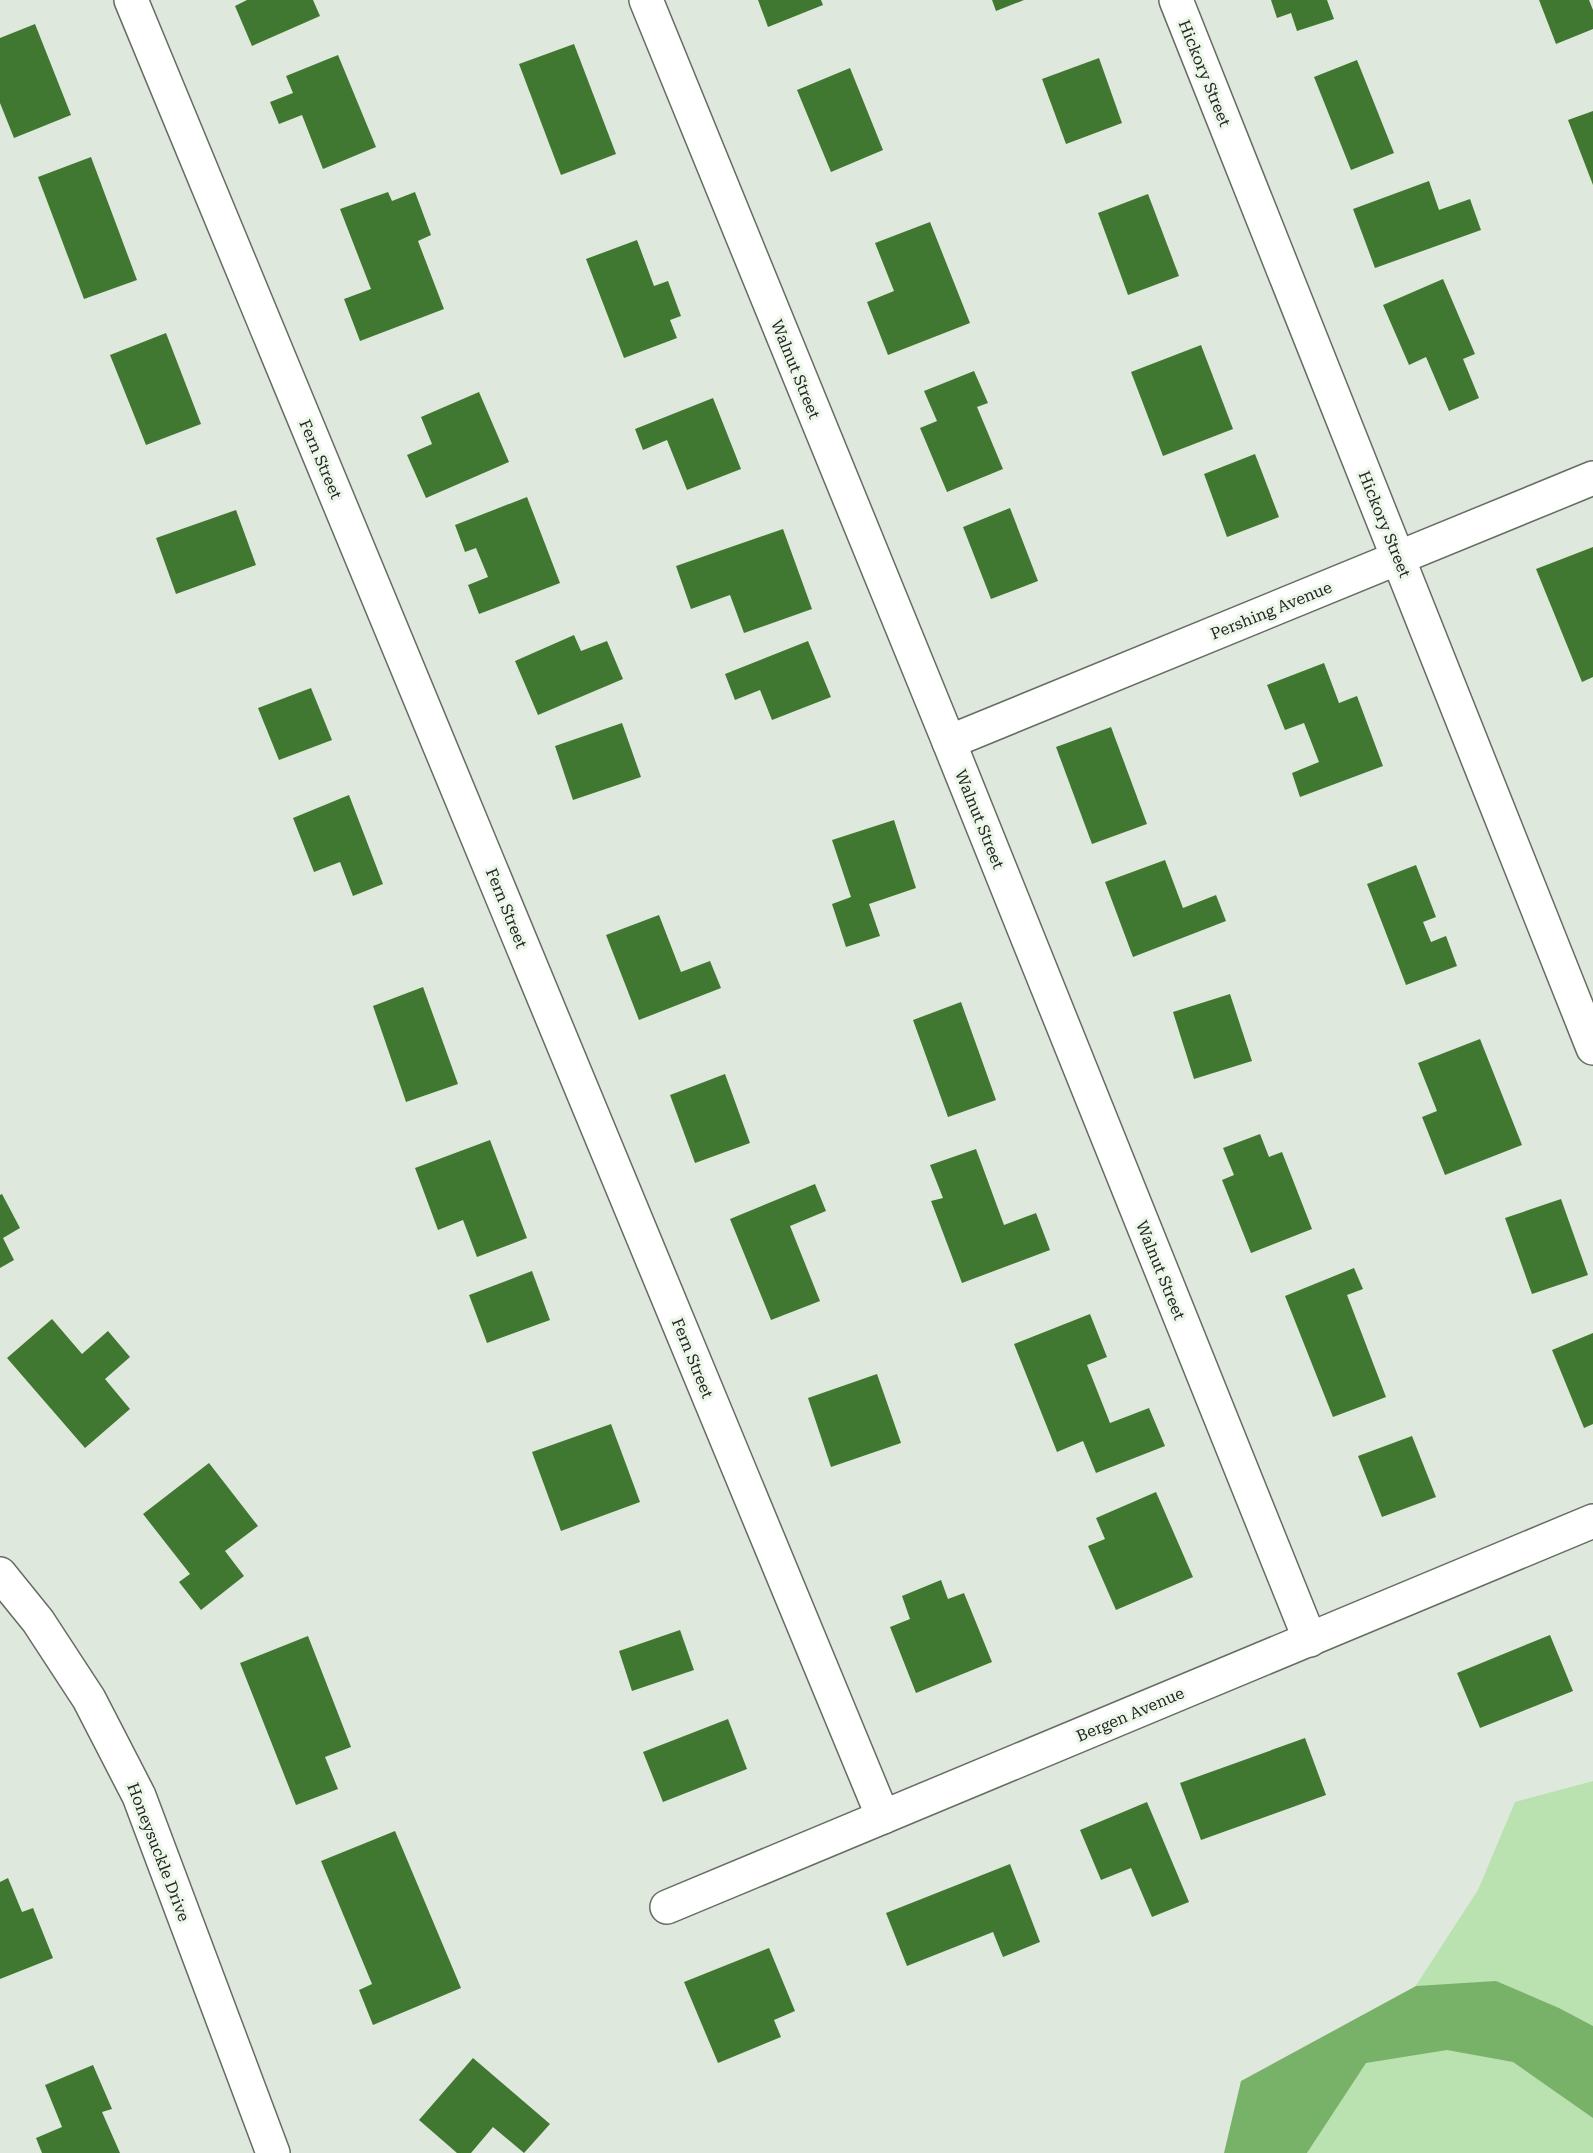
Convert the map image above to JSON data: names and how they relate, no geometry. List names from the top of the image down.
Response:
{
  "streets": {
    "street": [
      "Hickory Street",
      "Walnut Street",
      "Fern Street",
      "Pershing Avenue",
      "Bergen Avenue",
      "Honeysuckle Drive"
    ]
  },
  "crossings": [
    ["Hickory Street", "Pershing Avenue"],
    ["Walnut Street", "Pershing Avenue"],
    ["Walnut Street", "Bergen Avenue"],
    ["Fern Street", "Bergen Avenue"]
  ]
}
